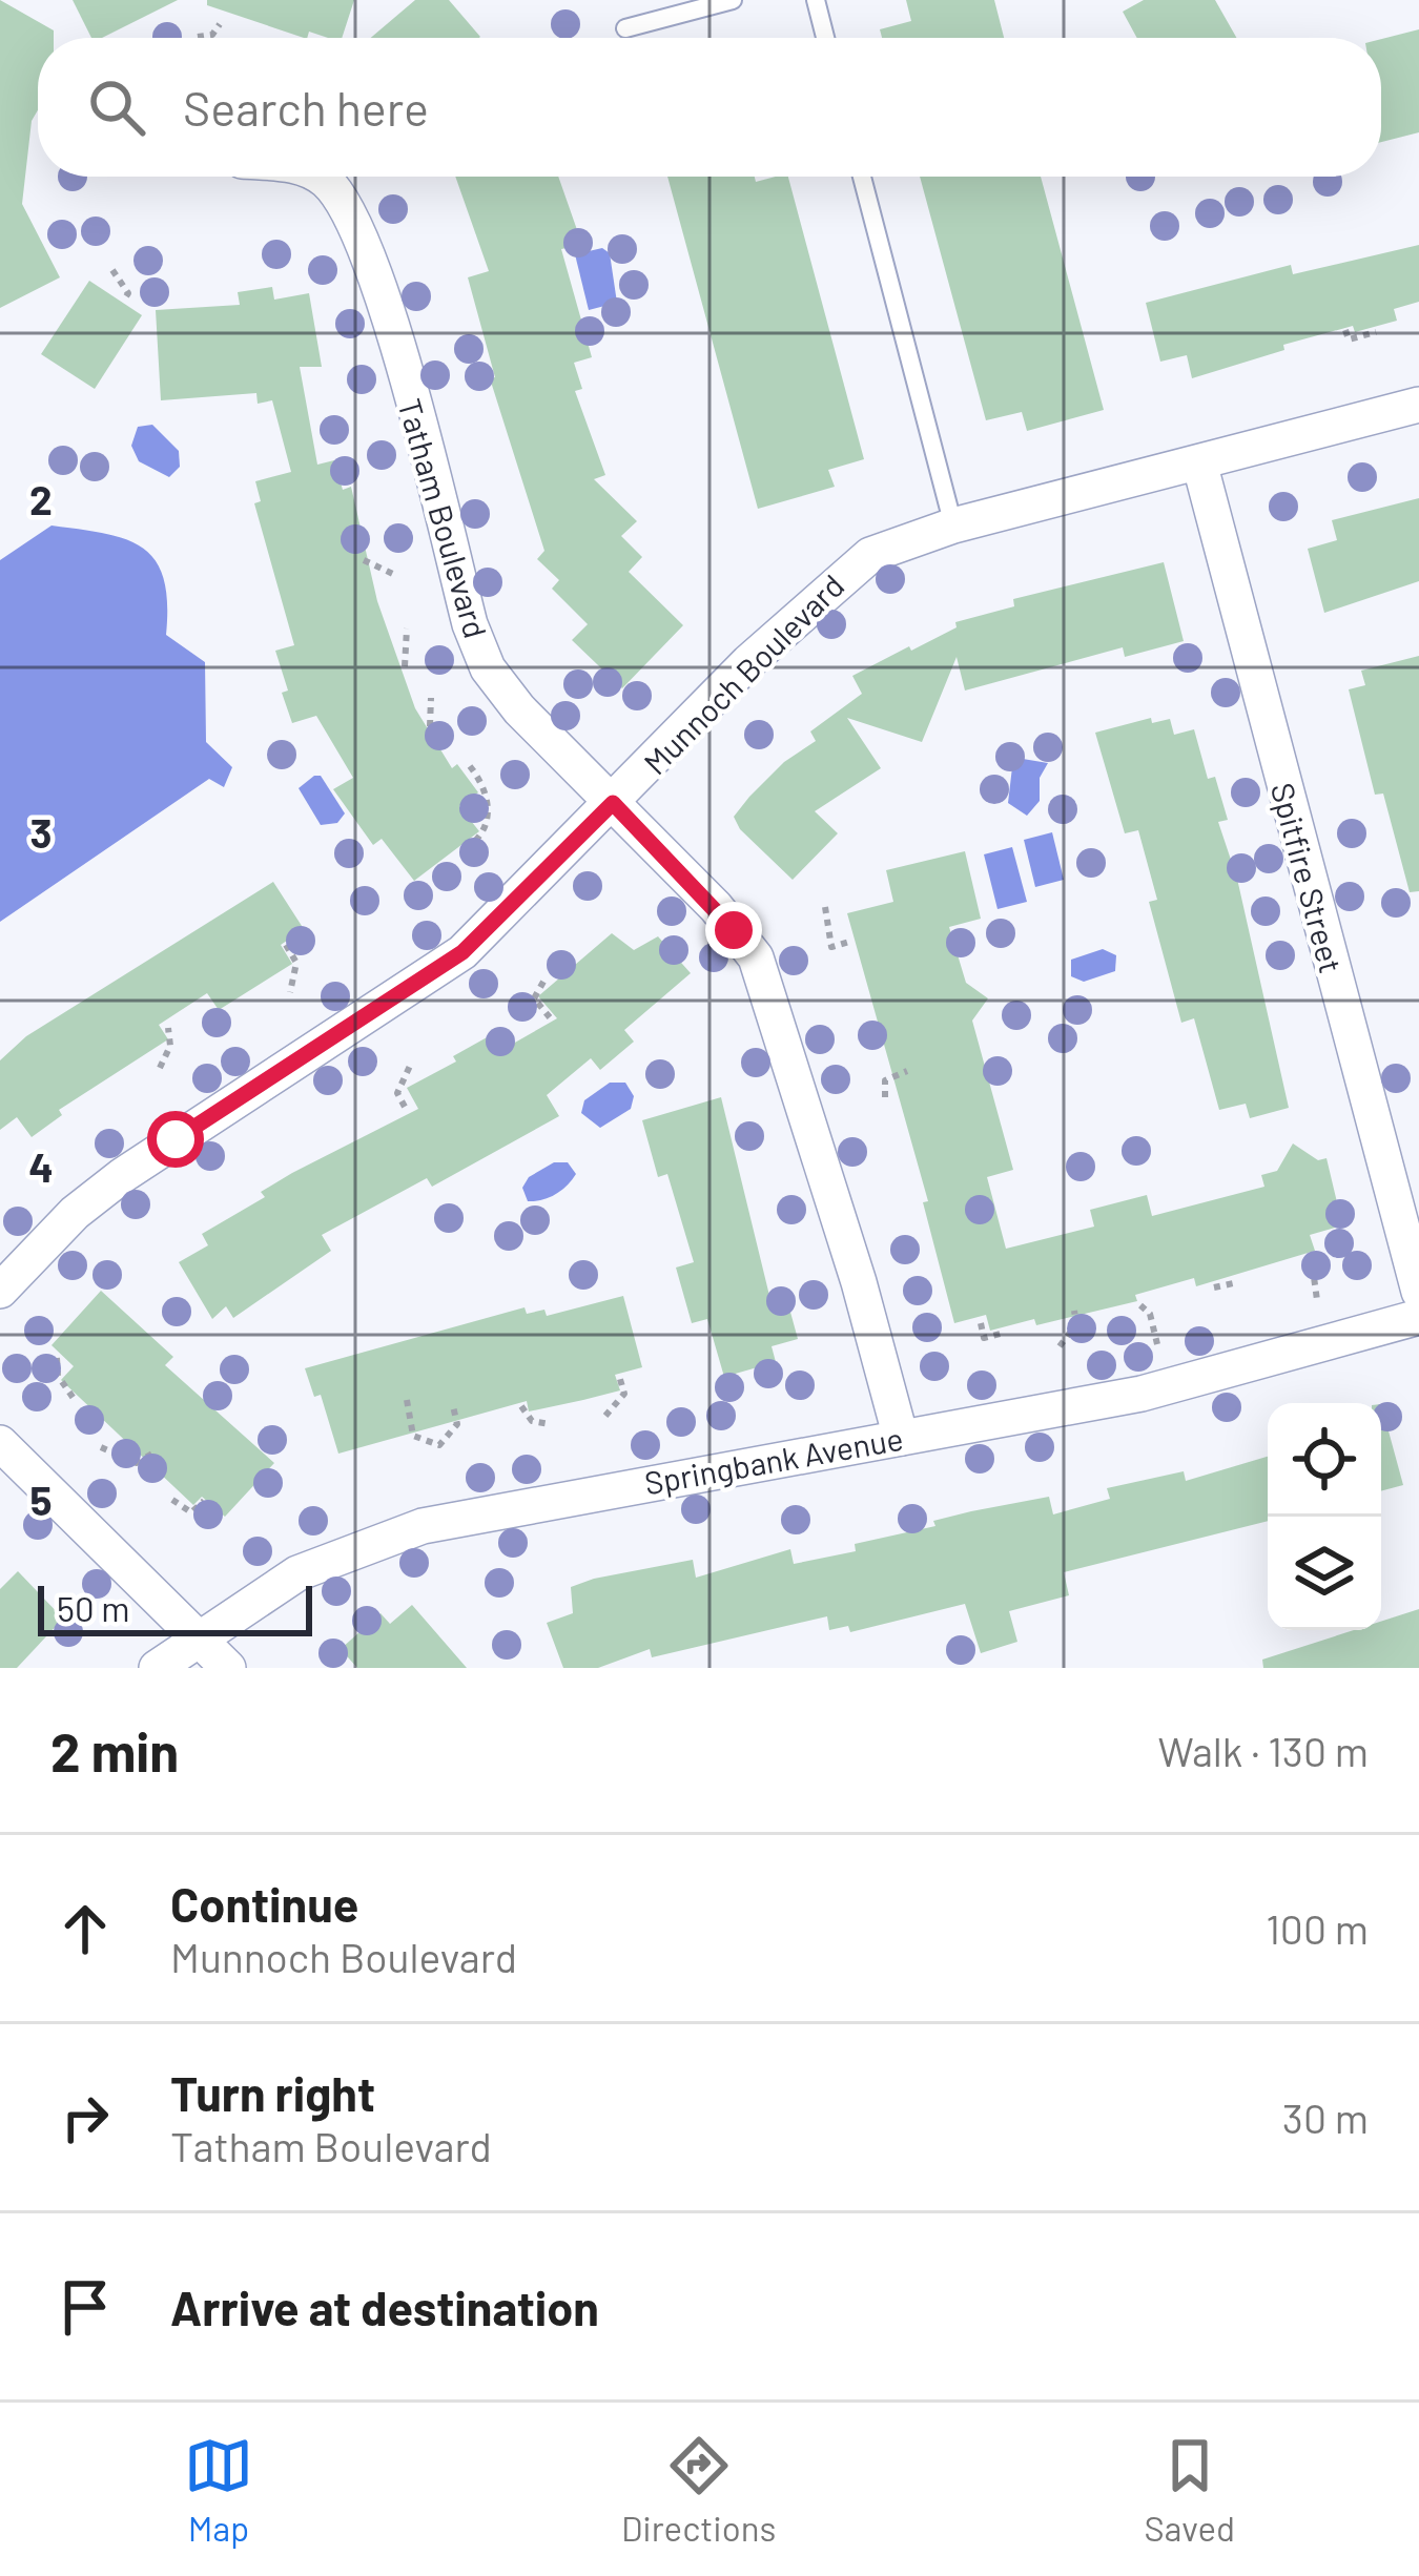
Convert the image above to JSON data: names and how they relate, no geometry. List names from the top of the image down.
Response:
{
  "streets": {
    "street": [
      "Tatham Boulevard",
      "Munnoch Boulevard",
      "Spitfire Street",
      "Springbank Avenue"
    ]
  },
  "crossings": [
    ["Tatham Boulevard", "Munnoch Boulevard"],
    ["Tatham Boulevard", "Springbank Avenue"],
    ["Munnoch Boulevard", "Spitfire Street"]
  ],
  "scale_bar": "50 m",
  "page": {
    "search": "Search here",
    "scale": "50 m",
    "heading": ["2 min", "Walk · 130 m"],
    "list": [
      ["Continue", "Munnoch Boulevard", "100 m"],
      ["Turn right", "Tatham Boulevard", "30 m"],
      "Arrive at destination"
    ],
    "nav": ["Map", "Directions", "Saved"]
  },
  "grid": {
    "rows": [
      "2",
      "3",
      "4",
      "5"
    ]
  }
}
